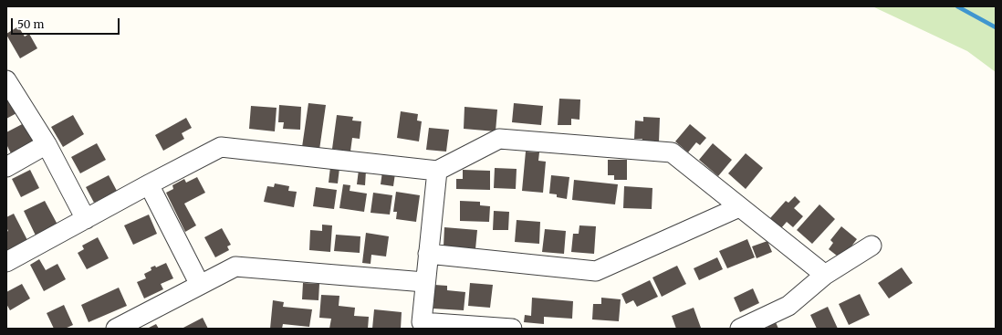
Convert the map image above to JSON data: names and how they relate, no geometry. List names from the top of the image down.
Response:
{
  "scale_bar": "50 m"
}
